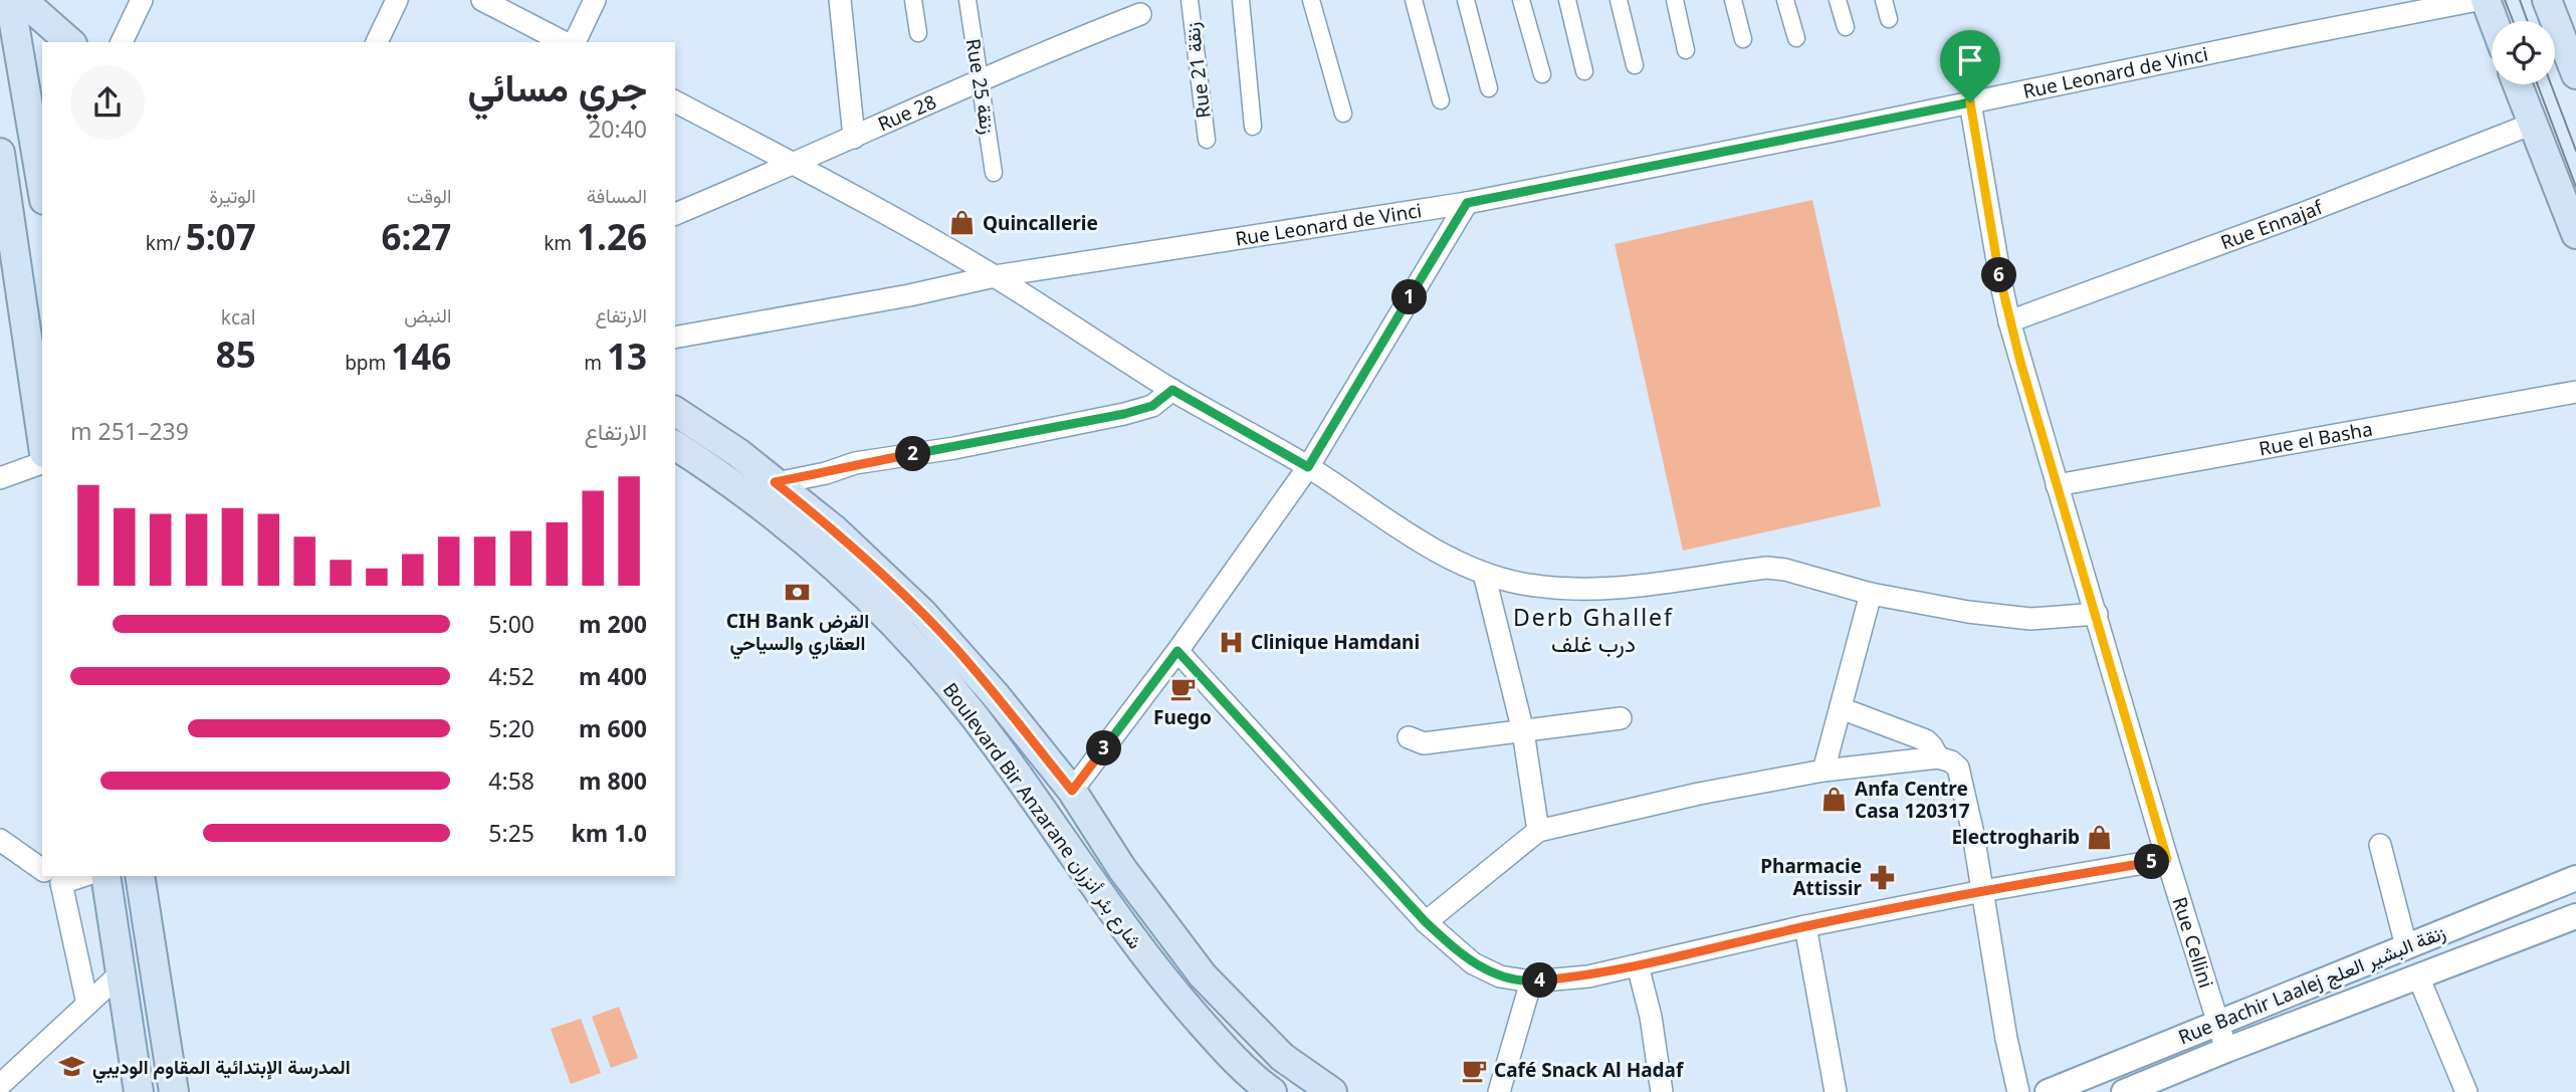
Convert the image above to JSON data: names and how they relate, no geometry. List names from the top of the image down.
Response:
{
  "streets": {
    "main road": ["Boulevard Bir Anzarane شارع بئر أنزران"],
    "street": [
      "Rue 21 زنقة",
      "Rue Leonard de Vinci",
      "Rue 25 زنقة",
      "Rue 28",
      "Rue Ennajaf",
      "Rue el Basha",
      "Rue Cellini",
      "Rue Bachir Laalej زنقة البشير العلج"
    ]
  },
  "crossings": [
    ["Rue Leonard de Vinci", "Rue Cellini"],
    ["Rue 25 زنقة", "Rue 28"],
    ["Rue Ennajaf", "Rue Cellini"],
    ["Rue el Basha", "Rue Cellini"],
    ["Rue Cellini", "Rue Bachir Laalej زنقة البشير العلج"]
  ],
  "districts": ["Derb Ghallef درب غلف"],
  "places": {
    "shop": ["Quincallerie", "Anfa Centre Casa 120317", "Electrogharib"],
    "bank": ["CIH Bank القرض العقاري والسياحي"],
    "hospital": ["Clinique Hamdani"],
    "cafe": ["Fuego", "Café Snack Al Hadaf"],
    "pharmacy": ["Pharmacie Attissir"],
    "school or university": ["المدرسة الإبتدائية المقاوم الوديبي"]
  },
  "page": {
    "heading": ["جري مسائي", "20:40"],
    "stats": [
      ["المسافة", "1.26 km"],
      ["الوقت", "6:27"],
      ["الوتيرة", "5:07 /km"],
      ["الارتفاع", "13 m"],
      ["النبض", "146 bpm"],
      ["kcal", "85"]
    ],
    "pins": [
      "6",
      "1",
      "2",
      "3",
      "5",
      "4"
    ],
    "chart": ["الارتفاع", "239–251 m"],
    "list": [
      {
        "name": "200 m",
        "note": "5:00"
      },
      {
        "name": "400 m",
        "note": "4:52"
      },
      {
        "name": "600 m",
        "note": "5:20"
      },
      {
        "name": "800 m",
        "note": "4:58"
      },
      {
        "name": "1.0 km",
        "note": "5:25"
      }
    ]
  }
}
